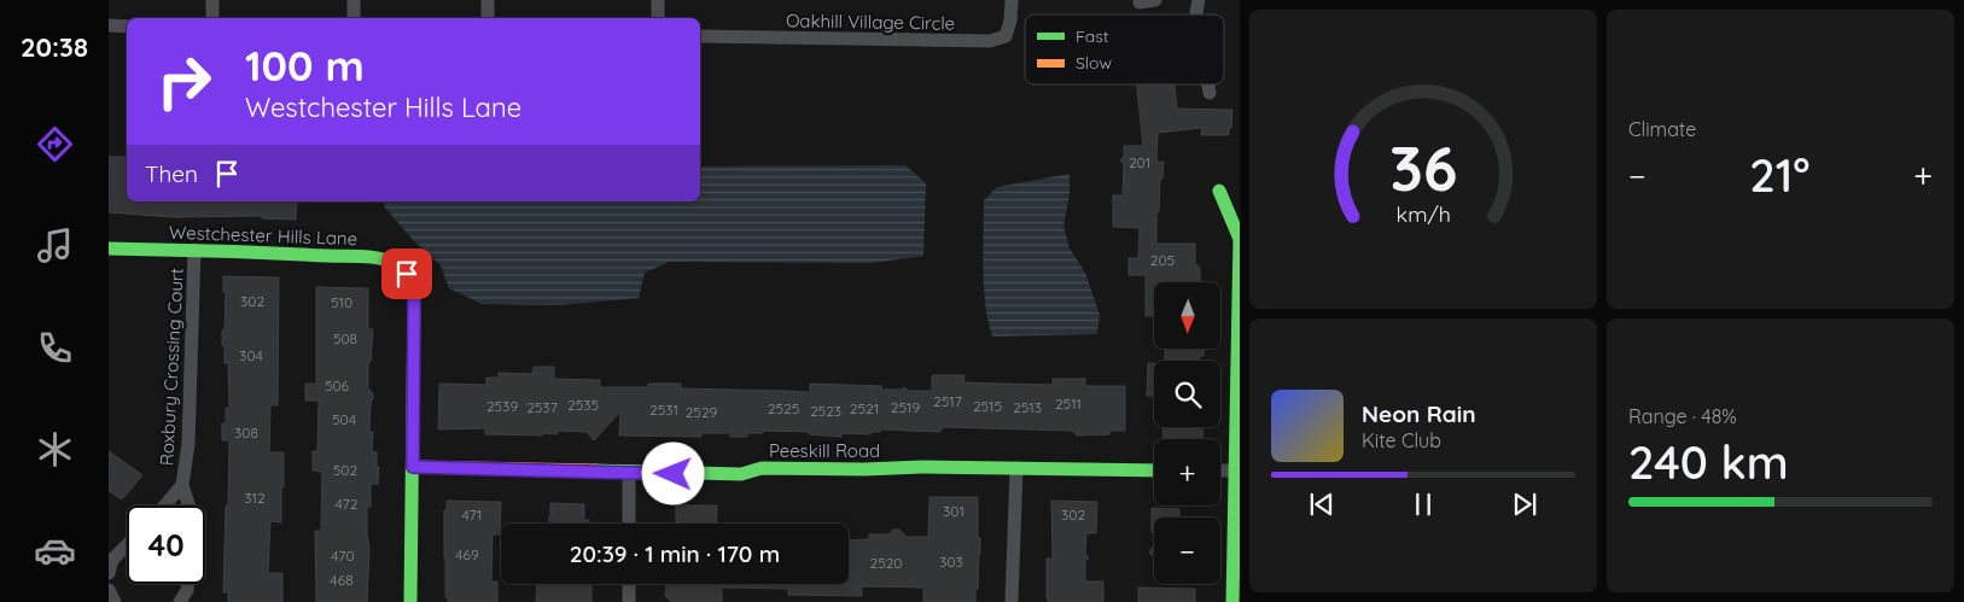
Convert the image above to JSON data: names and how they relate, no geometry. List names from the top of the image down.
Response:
{
  "streets": {
    "street": [
      "Oakhill Village Circle",
      "Westchester Hills Lane",
      "Roxbury Crossing Court",
      "Peeskill Road"
    ]
  },
  "crossings": [
    ["Westchester Hills Lane", "Roxbury Crossing Court"],
    ["Westchester Hills Lane", "Peeskill Road"]
  ],
  "house_numbers": [
    "201",
    "205",
    "302",
    "510",
    "508",
    "304",
    "506",
    "2517",
    "2511",
    "2535",
    "2539",
    "2515",
    "2537",
    "2519",
    "2513",
    "2525",
    "2521",
    "2531",
    "2523",
    "2529",
    "504",
    "308",
    "502",
    "312",
    "472",
    "301",
    "471",
    "302",
    "469",
    "470",
    "303",
    "2520",
    "468"
  ],
  "legend": ["Fast", "Slow"],
  "north": "bottom",
  "page": {
    "tabs": "20:38",
    "tile": [
      "Climate",
      ["Range · 48%", "240 km"]
    ],
    "turn": ["100 m", "Westchester Hills Lane"],
    "then": "Then",
    "heat": ["−", "21°", "+"],
    "map_buttons": ["+", "−"],
    "song": ["Neon Rain", "Kite Club"],
    "limit": "40",
    "trip": "20:39 · 1 min · 170 m",
    "gauge": ["36", "km/h"]
  }
}
